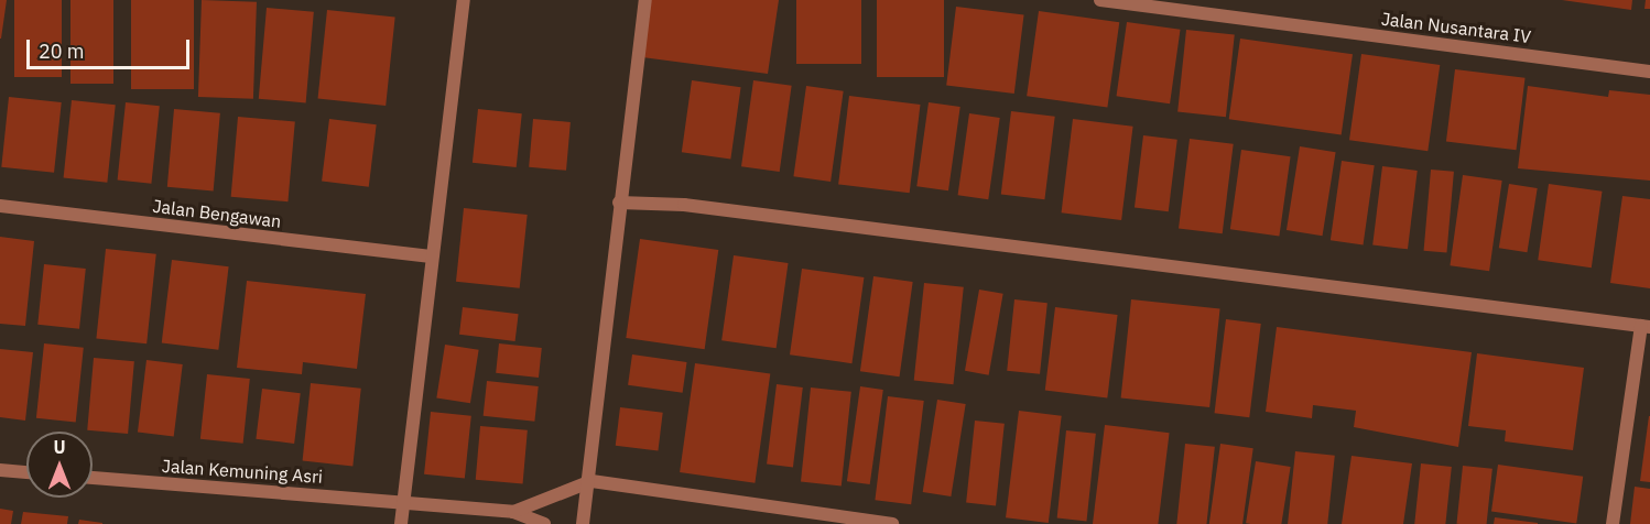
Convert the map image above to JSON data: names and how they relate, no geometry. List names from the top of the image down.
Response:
{
  "streets": {
    "street": ["Jalan Nusantara IV", "Jalan Bengawan", "Jalan Kemuning Asri"]
  },
  "scale_bar": "20 m",
  "north": "top"
}
